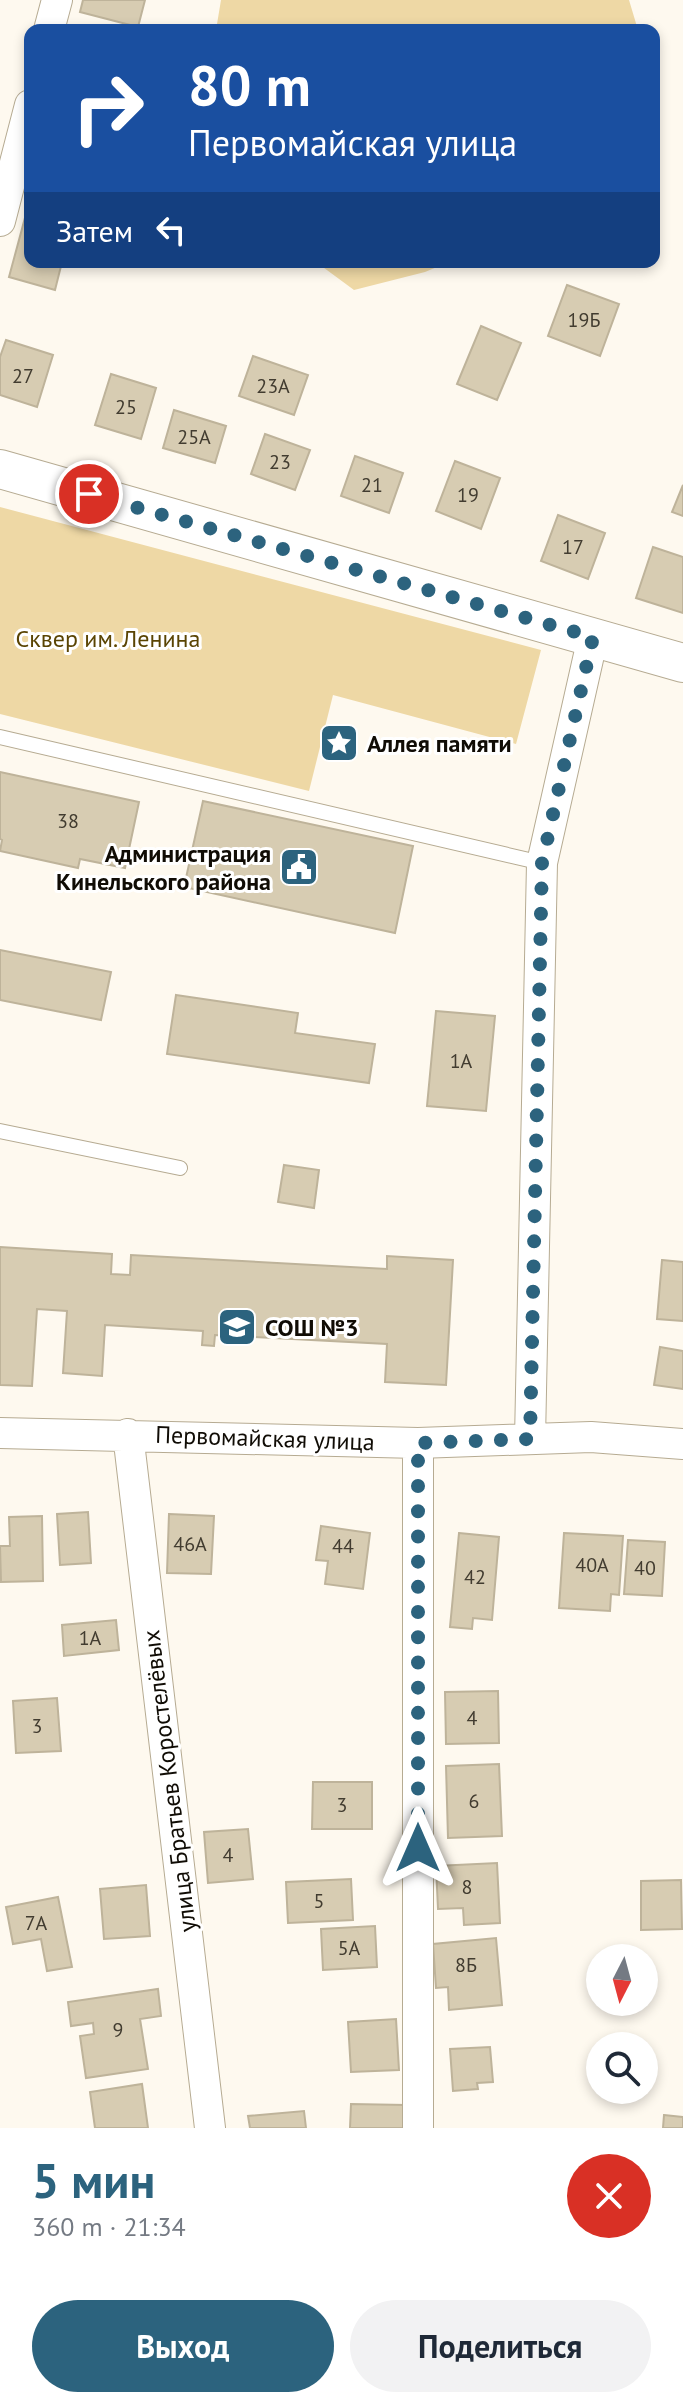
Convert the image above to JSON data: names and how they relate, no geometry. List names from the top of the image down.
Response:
{
  "streets": {
    "street": ["Первомайская улица", "улица Братьев Коростелёвых"]
  },
  "crossings": [
    ["Первомайская улица", "улица Братьев Коростелёвых"]
  ],
  "parks": ["Сквер им. Ленина"],
  "places": {
    "place": ["Аллея памяти"],
    "public building": ["Администрация Кинельского района"],
    "school or university": ["СОШ №3"]
  },
  "house_numbers": [
    "19Б",
    "27",
    "23А",
    "25",
    "25А",
    "23",
    "21",
    "19",
    "17",
    "38",
    "1А",
    "46А",
    "44",
    "40А",
    "40",
    "42",
    "1А",
    "4",
    "3",
    "6",
    "3",
    "4",
    "8",
    "5",
    "7А",
    "5А",
    "8Б",
    "9"
  ],
  "north": "bottom",
  "page": {
    "turn": ["80 m", "Первомайская улица"],
    "then": "Затем",
    "heading": ["5 мин", "360 m · 21:34"],
    "buttons": ["Выход", "Поделиться"]
  }
}
